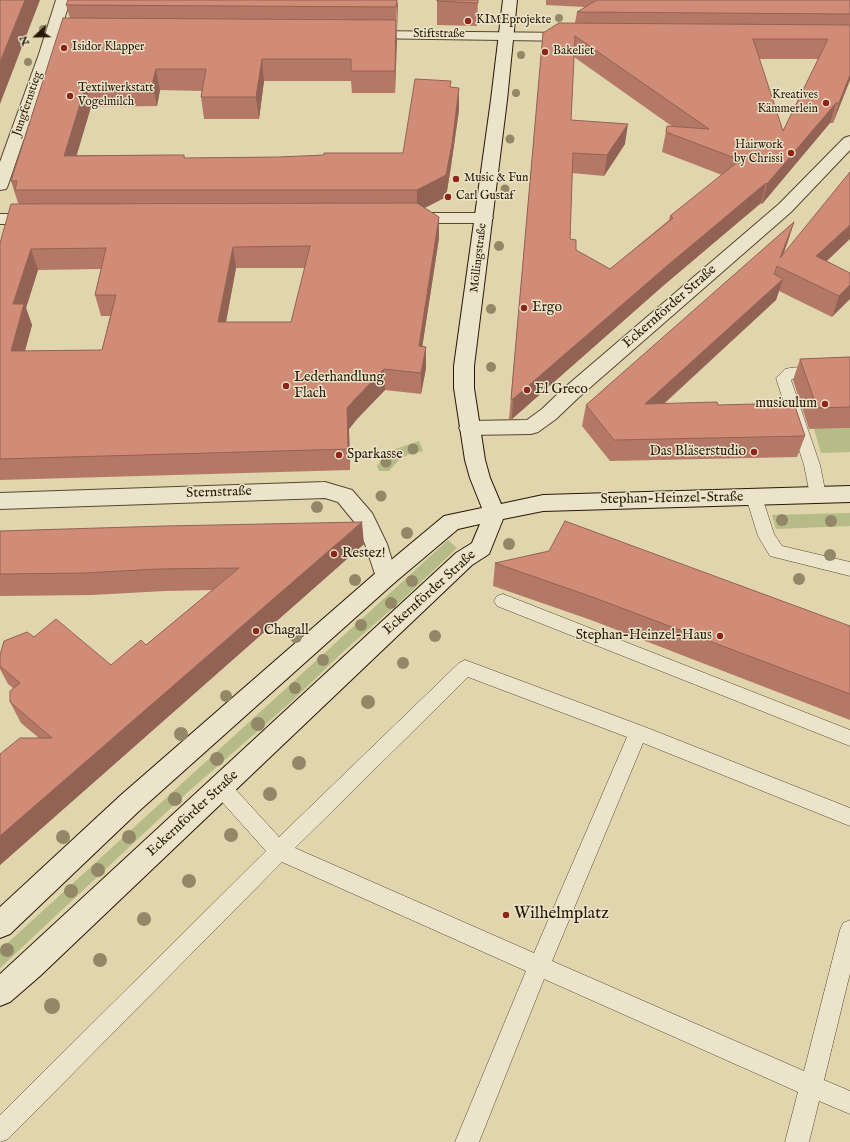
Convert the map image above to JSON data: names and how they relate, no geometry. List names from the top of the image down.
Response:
{
  "streets": {
    "street": [
      "Stiftstraße",
      "Jungfernstieg",
      "Möllingstraße",
      "Eckernförder Straße",
      "Sternstraße",
      "Stephan-Heinzel-Straße"
    ]
  },
  "crossings": [
    ["Stiftstraße", "Möllingstraße"],
    ["Möllingstraße", "Eckernförder Straße"],
    ["Möllingstraße", "Stephan-Heinzel-Straße"],
    ["Eckernförder Straße", "Stephan-Heinzel-Straße"]
  ],
  "places": [
    "KIMEprojekte",
    "Isidor Klapper",
    "Bakeliet",
    "Textilwerkstatt Vogelmilch",
    "Kreatives Kämmerlein",
    "Hairwork by Chrissi",
    "Music & Fun",
    "Carl Gustaf",
    "Ergo",
    "Lederhandlung Flach",
    "El Greco",
    "musiculum",
    "Das Bläserstudio",
    "Sparkasse",
    "Restez!",
    "Chagall",
    "Stephan-Heinzel-Haus",
    "Wilhelmplatz"
  ],
  "north": "left"
}
